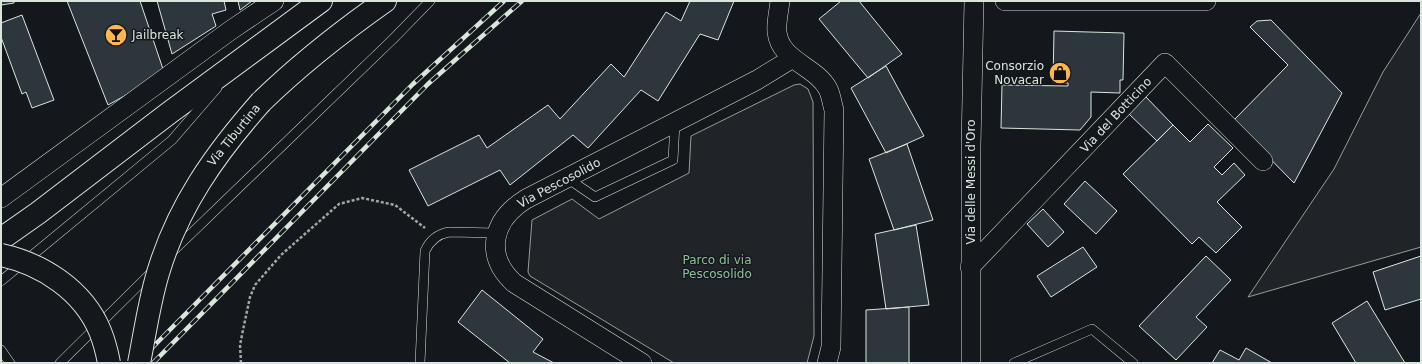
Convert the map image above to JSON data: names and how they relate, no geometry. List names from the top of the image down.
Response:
{
  "streets": {
    "main road": ["Via Tiburtina"],
    "street": ["Via del Botticino", "Via delle Messi d'Oro", "Via Pescosolido"]
  },
  "crossings": [
    ["Via del Botticino", "Via delle Messi d'Oro"]
  ],
  "parks": ["Parco di via Pescosolido"],
  "places": {
    "bar": ["Jailbreak"],
    "shop": ["Consorzio Novacar"]
  }
}
